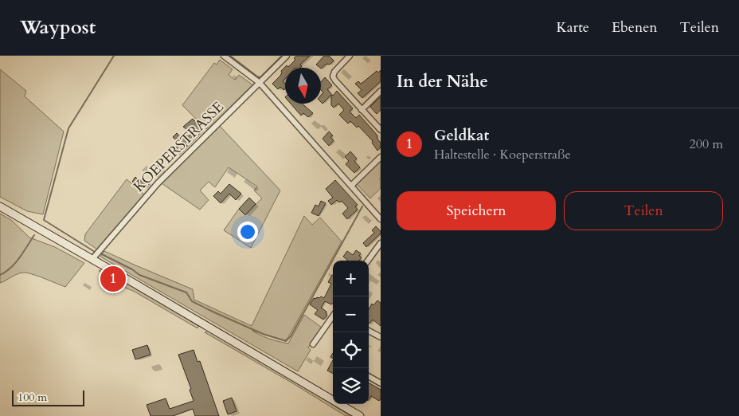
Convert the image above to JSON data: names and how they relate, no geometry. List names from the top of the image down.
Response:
{
  "streets": {
    "street": ["KOEPERSTRASSE"]
  },
  "scale_bar": "100 m",
  "north": "bottom",
  "page": {
    "header": "Waypost",
    "nav": ["Karte", "Ebenen", "Teilen"],
    "heading": "In der Nähe",
    "list": [
      {
        "mark": "1",
        "name": "Geldkat",
        "note": "Haltestelle · Koeperstraße",
        "value": "200 m"
      }
    ],
    "buttons": ["Speichern", "Teilen"],
    "map_buttons": ["+", "−"],
    "pins": "1",
    "scale": "100 m"
  }
}
